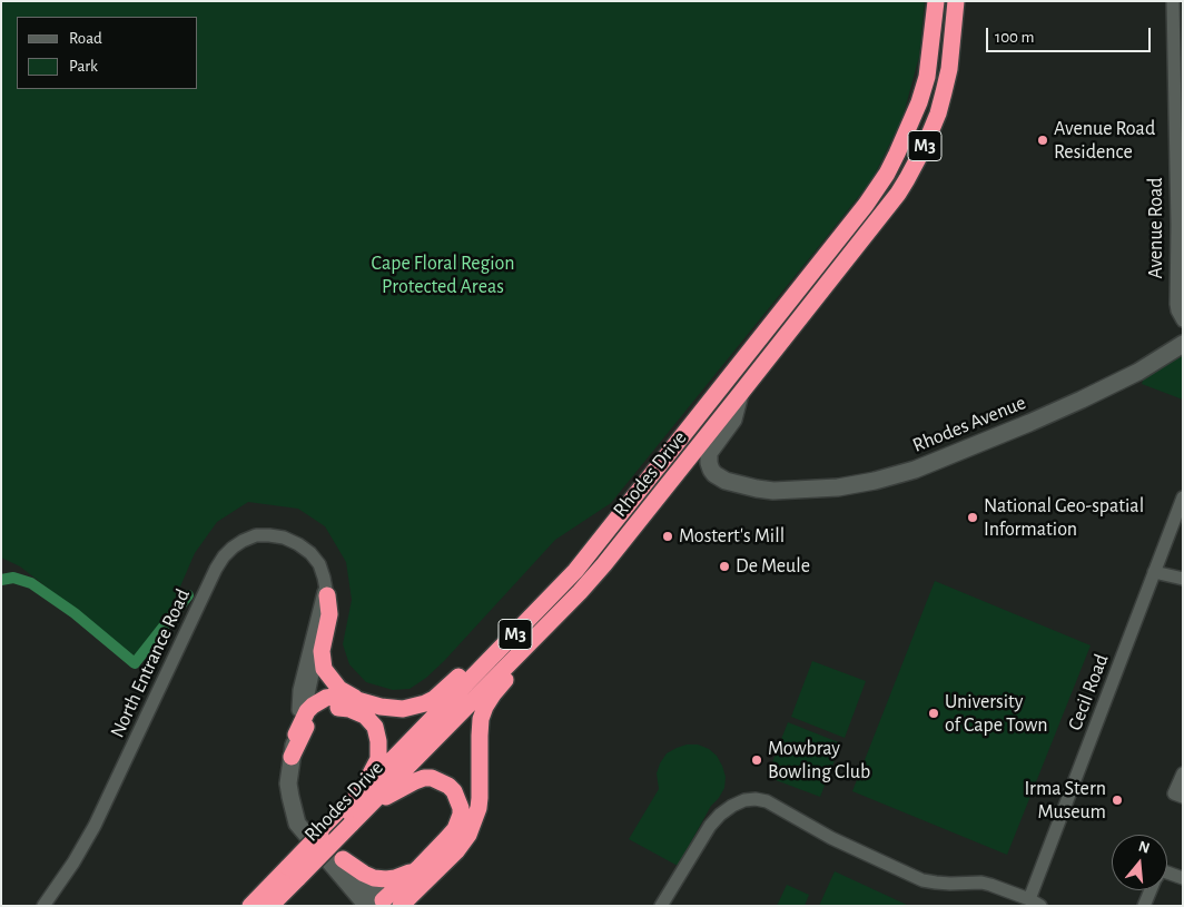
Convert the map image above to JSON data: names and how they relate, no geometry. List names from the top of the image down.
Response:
{
  "streets": {
    "highway": ["M3", "Rhodes Drive"],
    "street": [
      "Avenue Road",
      "Rhodes Avenue",
      "North Entrance Road",
      "Cecil Road"
    ]
  },
  "crossings": [
    ["Rhodes Avenue", "Rhodes Drive"]
  ],
  "parks": ["Cape Floral Region Protected Areas"],
  "places": [
    "Avenue Road Residence",
    "National Geo-spatial Information",
    "Mostert's Mill",
    "De Meule",
    "University of Cape Town",
    "Mowbray Bowling Club",
    "Irma Stern Museum"
  ],
  "legend": ["Road", "Park"],
  "scale_bar": "100 m",
  "north": "top"
}
